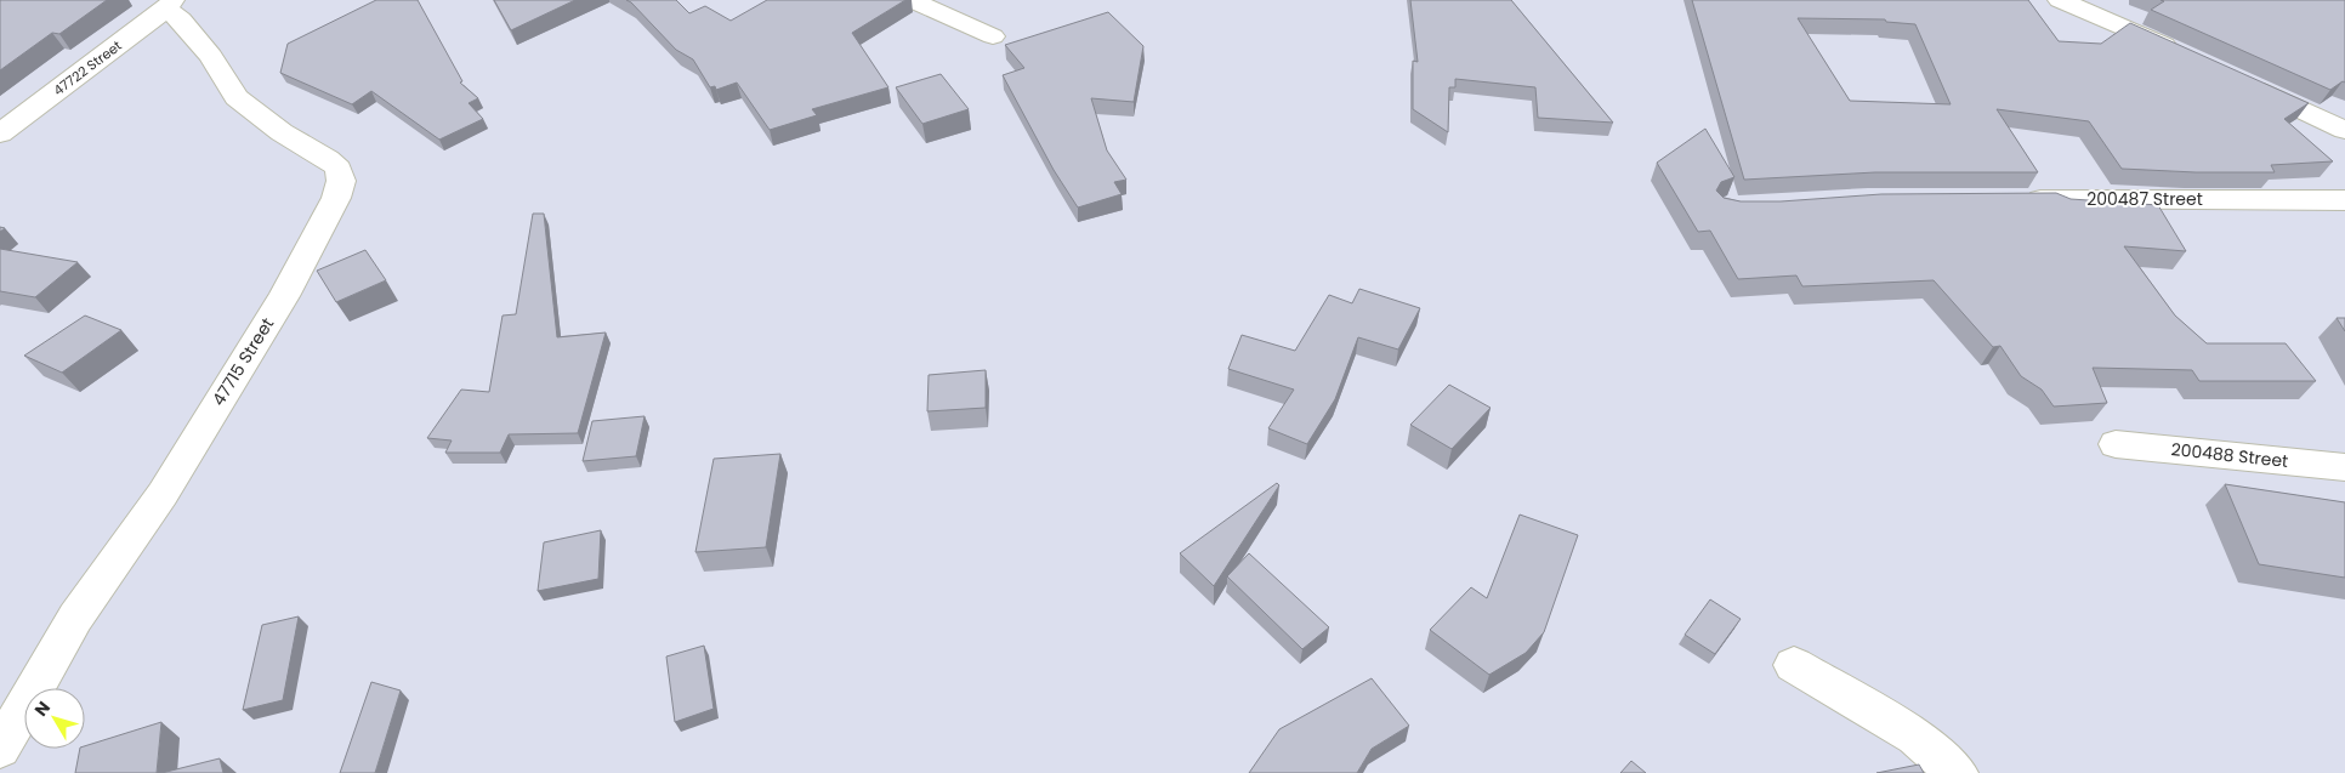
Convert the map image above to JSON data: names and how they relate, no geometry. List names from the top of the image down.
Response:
{
  "streets": {
    "street": [
      "47722 Street",
      "200487 Street",
      "47715 Street",
      "200488 Street"
    ]
  },
  "crossings": [
    ["47722 Street", "47715 Street"]
  ],
  "north": "top left"
}
